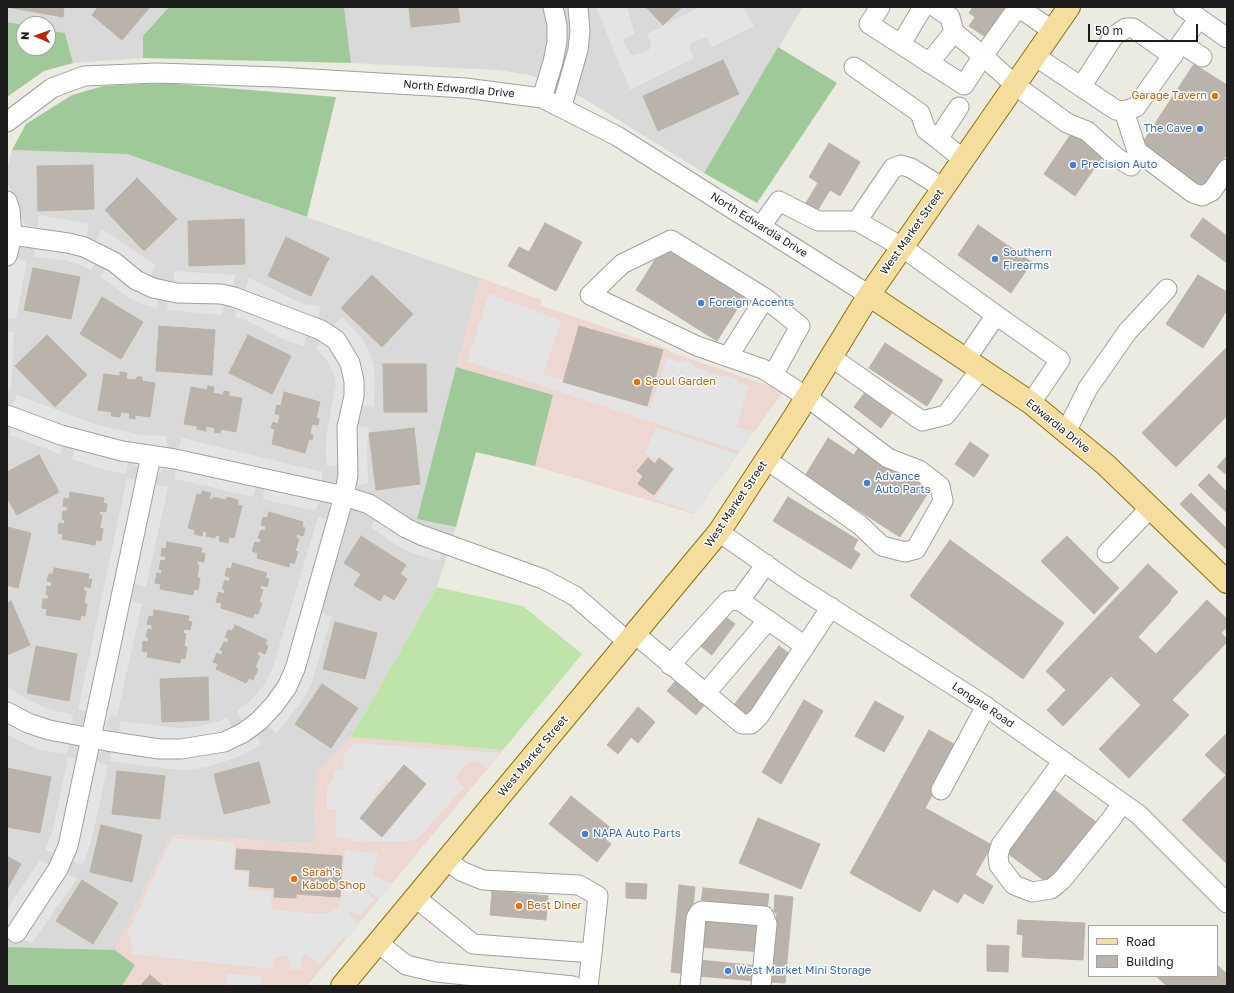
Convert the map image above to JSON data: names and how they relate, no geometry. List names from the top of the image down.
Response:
{
  "streets": {
    "main road": ["West Market Street", "Edwardia Drive"],
    "street": ["North Edwardia Drive", "Longale Road"]
  },
  "crossings": [
    ["North Edwardia Drive", "West Market Street"],
    ["North Edwardia Drive", "Edwardia Drive"],
    ["West Market Street", "Edwardia Drive"],
    ["West Market Street", "Longale Road"]
  ],
  "places": [
    "Garage Tavern",
    "The Cave",
    "Precision Auto",
    "Southern Firearms",
    "Foreign Accents",
    "Seoul Garden",
    "Advance Auto Parts",
    "NAPA Auto Parts",
    "Sarah's Kabob Shop",
    "Best Diner",
    "West Market Mini Storage"
  ],
  "legend": ["Road", "Building"],
  "scale_bar": "50 m",
  "north": "left"
}
